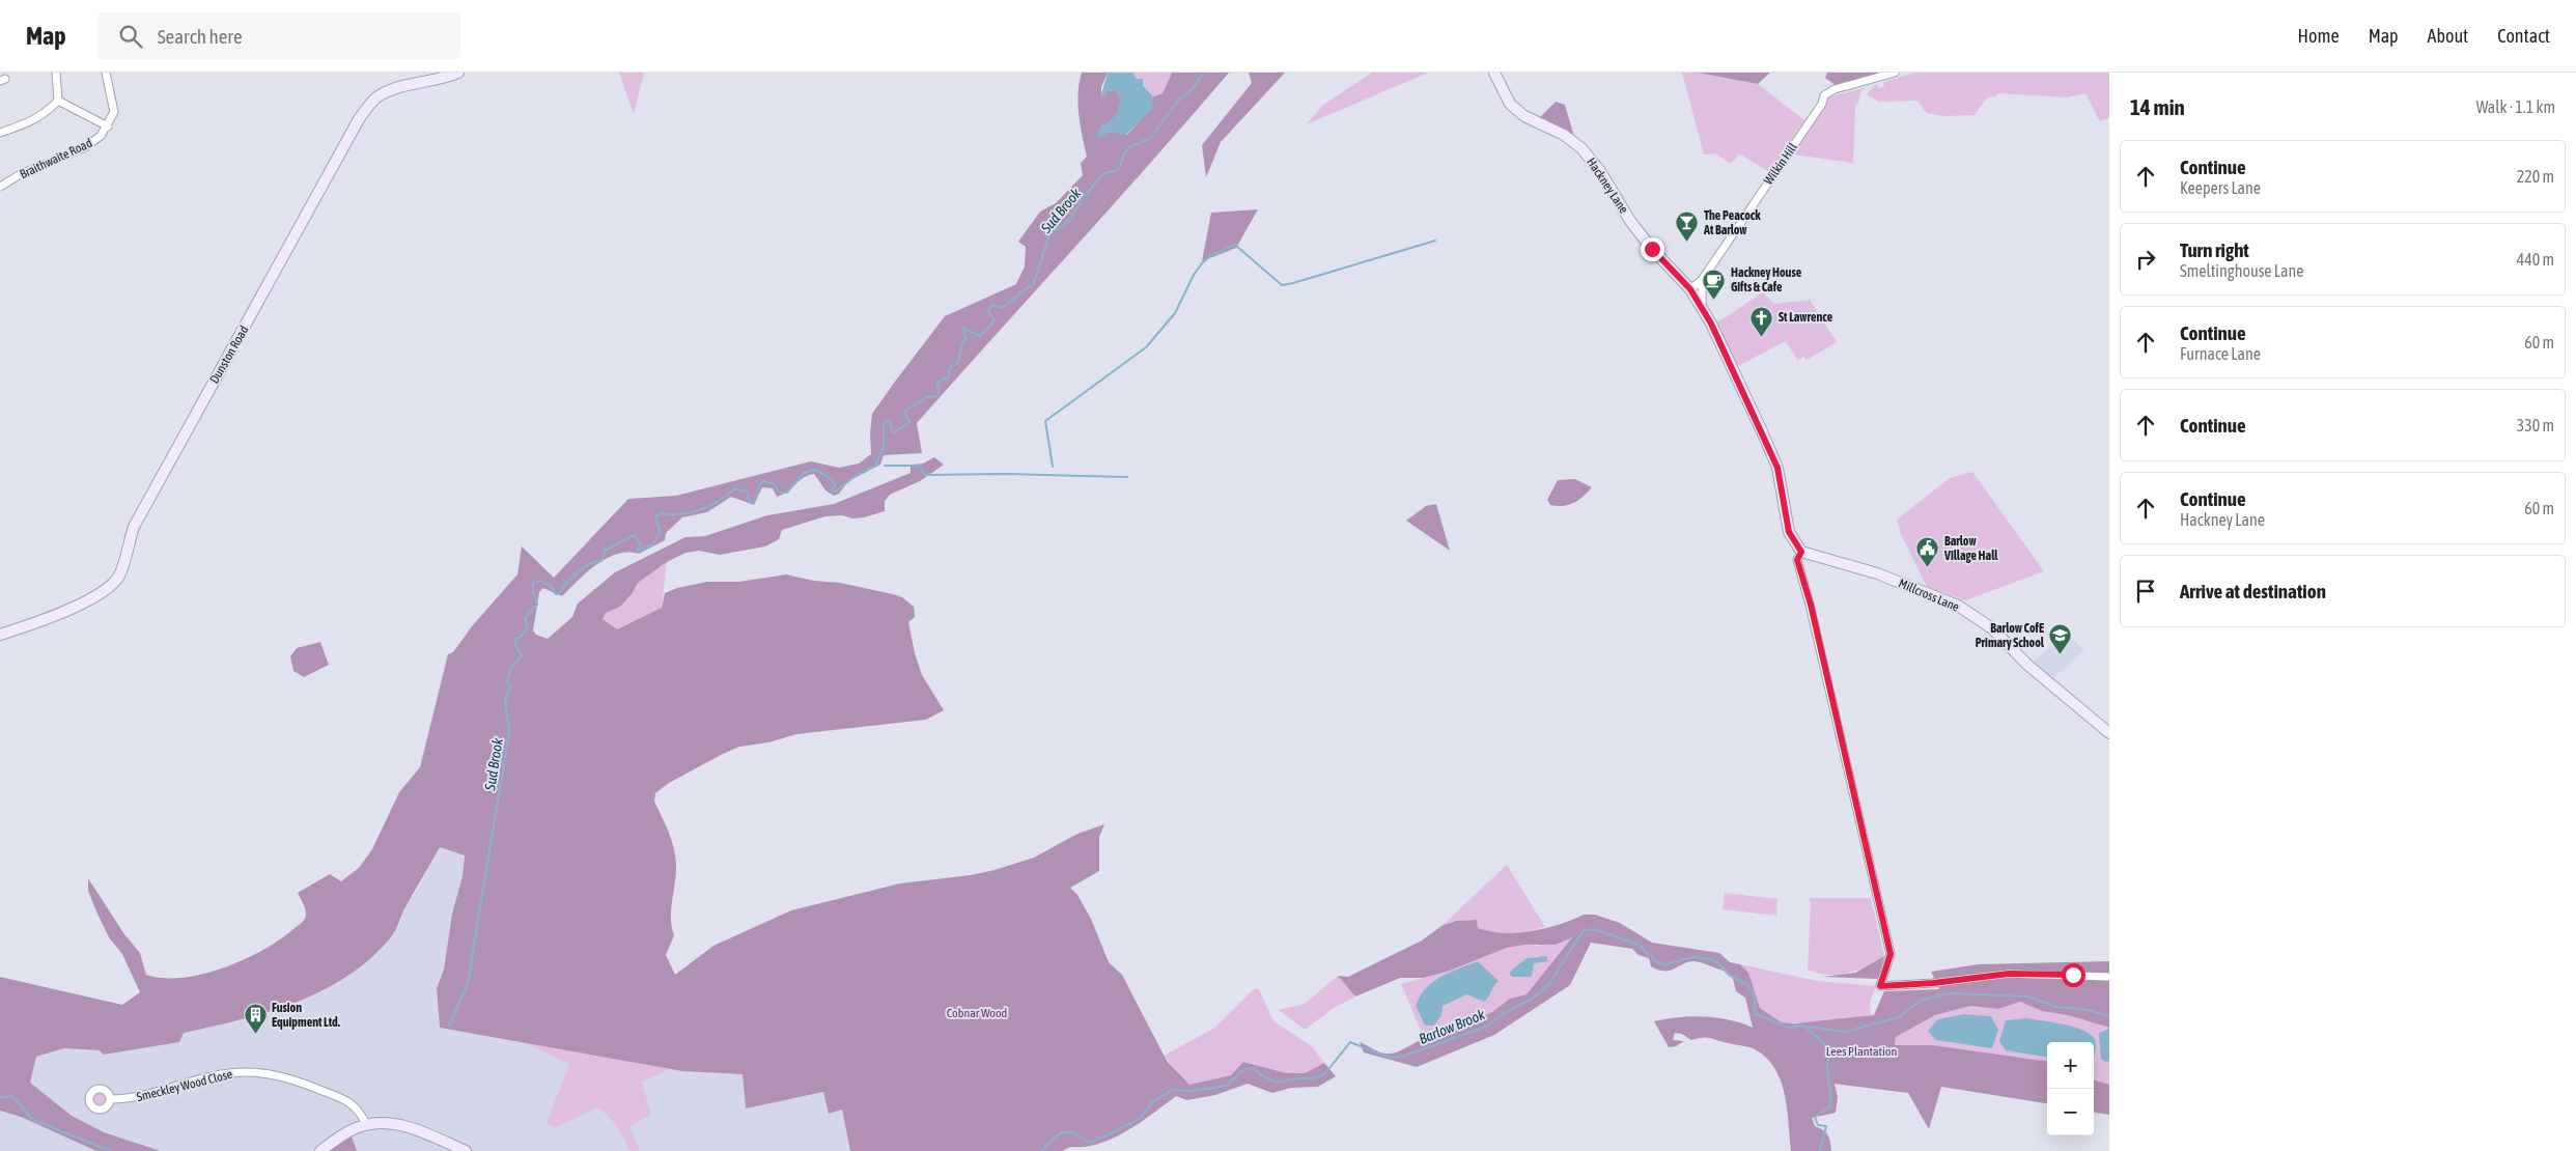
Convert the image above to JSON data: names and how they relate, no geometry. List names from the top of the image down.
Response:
{
  "streets": {
    "main road": ["Hackney Lane", "Dunston Road", "Millcross Lane"],
    "street": ["Braithwaite Road", "Wilkin Hill", "Smeckley Wood Close"]
  },
  "crossings": [
    ["Wilkin Hill", "Hackney Lane"],
    ["Hackney Lane", "Millcross Lane"]
  ],
  "water": ["Sud Brook", "Barlow Brook"],
  "parks": ["Cobnar Wood", "Lees Plantation"],
  "places": {
    "bar": ["The Peacock At Barlow"],
    "cafe": ["Hackney House Gifts & Cafe"],
    "church": ["St Lawrence"],
    "public building": ["Barlow Village Hall"],
    "school or university": ["Barlow CofE Primary School"],
    "building": ["Fusion Equipment Ltd."]
  },
  "page": {
    "header": "Map",
    "search": "Search here",
    "nav": [
      "Home",
      "Map",
      "About",
      "Contact"
    ],
    "heading": ["14 min", "Walk · 1.1 km"],
    "list": [
      ["Continue", "Keepers Lane", "220 m"],
      ["Turn right", "Smeltinghouse Lane", "440 m"],
      ["Continue", "Furnace Lane", "60 m"],
      ["Continue", "330 m"],
      ["Continue", "Hackney Lane", "60 m"],
      "Arrive at destination"
    ],
    "map_buttons": ["+", "−"]
  }
}
